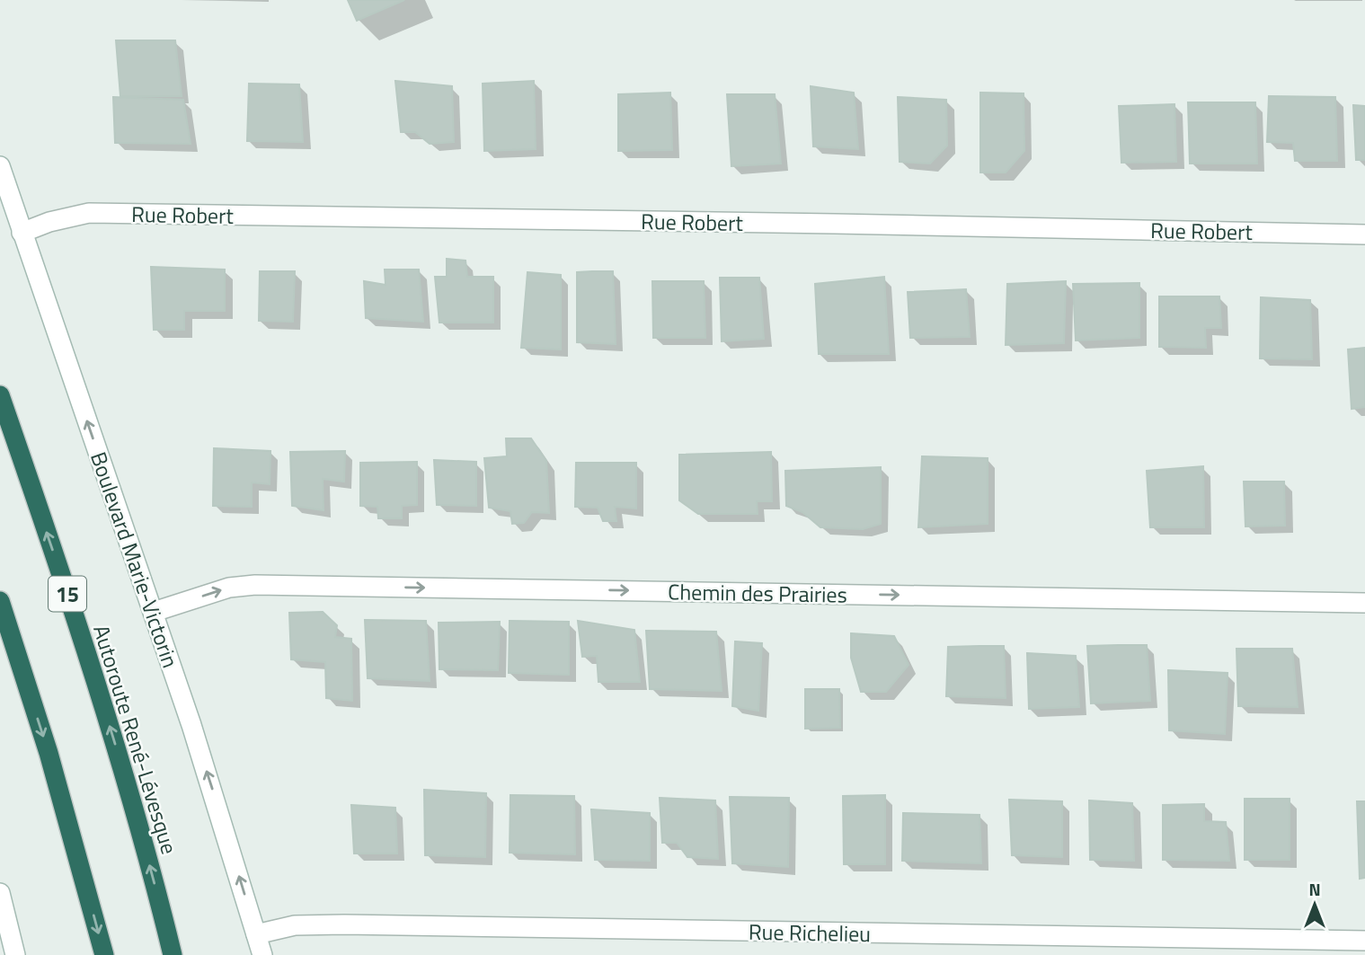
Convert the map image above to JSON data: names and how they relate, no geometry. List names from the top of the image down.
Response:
{
  "streets": {
    "highway": ["15", "Autoroute René-Lévesque"],
    "street": [
      "Rue Robert",
      "Boulevard Marie-Victorin",
      "Chemin des Prairies",
      "Rue Richelieu"
    ]
  },
  "crossings": [
    ["Rue Robert", "Boulevard Marie-Victorin"],
    ["Boulevard Marie-Victorin", "Chemin des Prairies"],
    ["Boulevard Marie-Victorin", "Rue Richelieu"]
  ],
  "one_way": ["Boulevard Marie-Victorin", "Chemin des Prairies"],
  "north": "top"
}
